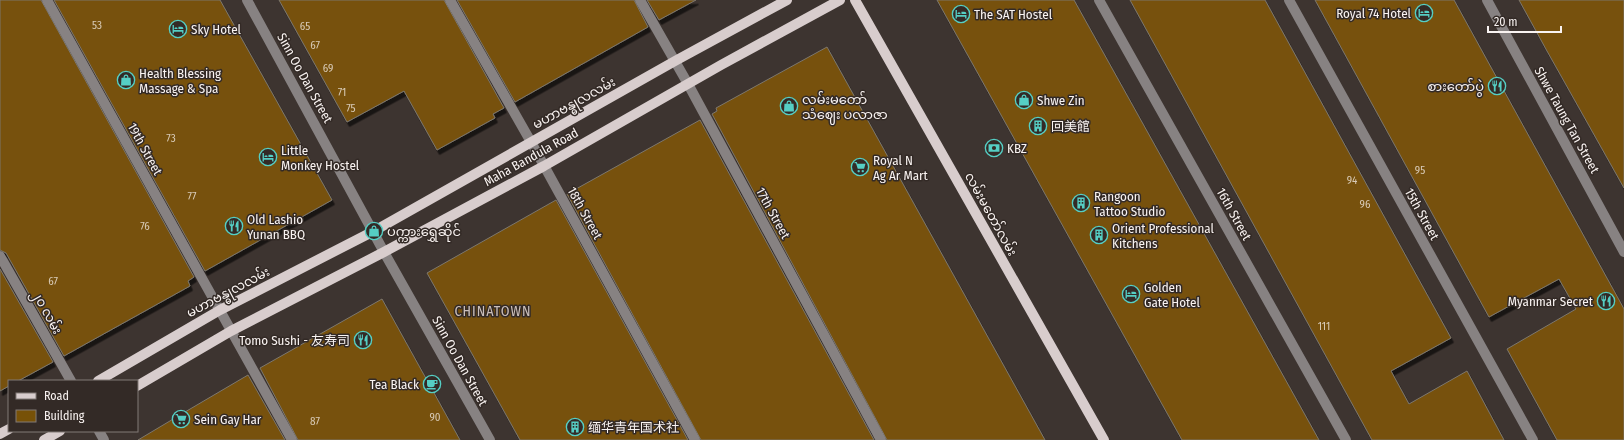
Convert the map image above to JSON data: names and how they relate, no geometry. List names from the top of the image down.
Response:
{
  "streets": {
    "main road": ["မဟာဗန္ဓုလလမ်း", "Maha Bandula Road", "လမ်းမတော်လမ်း"],
    "street": [
      "Sinn Oo Dan Street",
      "Shwe Taung Tan Street",
      "19th Street",
      "18th Street",
      "17th Street",
      "16th Street",
      "15th Street",
      "၂၀ လမ်း"
    ]
  },
  "crossings": [
    ["Sinn Oo Dan Street", "မဟာဗန္ဓုလလမ်း"],
    ["Sinn Oo Dan Street", "Maha Bandula Road"],
    ["မဟာဗန္ဓုလလမ်း", "19th Street"],
    ["မဟာဗန္ဓုလလမ်း", "18th Street"],
    ["မဟာဗန္ဓုလလမ်း", "17th Street"],
    ["19th Street", "Maha Bandula Road"],
    ["Maha Bandula Road", "18th Street"],
    ["Maha Bandula Road", "17th Street"]
  ],
  "districts": ["CHINATOWN"],
  "places": {
    "hotel": [
      "Royal 74 Hotel",
      "The SAT Hostel",
      "Sky Hotel",
      "Little Monkey Hostel",
      "Golden Gate Hotel"
    ],
    "shop": [
      "Health Blessing Massage & Spa",
      "Shwe Zin",
      "လမ်းမတော် သံဈေး ပလာဇာ",
      "ပက္ကားရွှေဆိုင်"
    ],
    "restaurant": [
      "စားတော်ပွဲ",
      "Old Lashio Yunan BBQ",
      "Myanmar Secret",
      "Tomo Sushi - 友寿司"
    ],
    "building": [
      "回美館",
      "Rangoon Tattoo Studio",
      "Orient Professional Kitchens",
      "缅华青年国术社"
    ],
    "bank": ["KBZ"],
    "supermarket": ["Royal N Ag Ar Mart", "Sein Gay Har"],
    "cafe": ["Tea Black"]
  },
  "house_numbers": [
    "53",
    "65",
    "67",
    "69",
    "71",
    "75",
    "73",
    "95",
    "94",
    "77",
    "96",
    "76",
    "67",
    "111",
    "90",
    "87"
  ],
  "legend": ["Road", "Building"],
  "scale_bar": "20 m"
}
